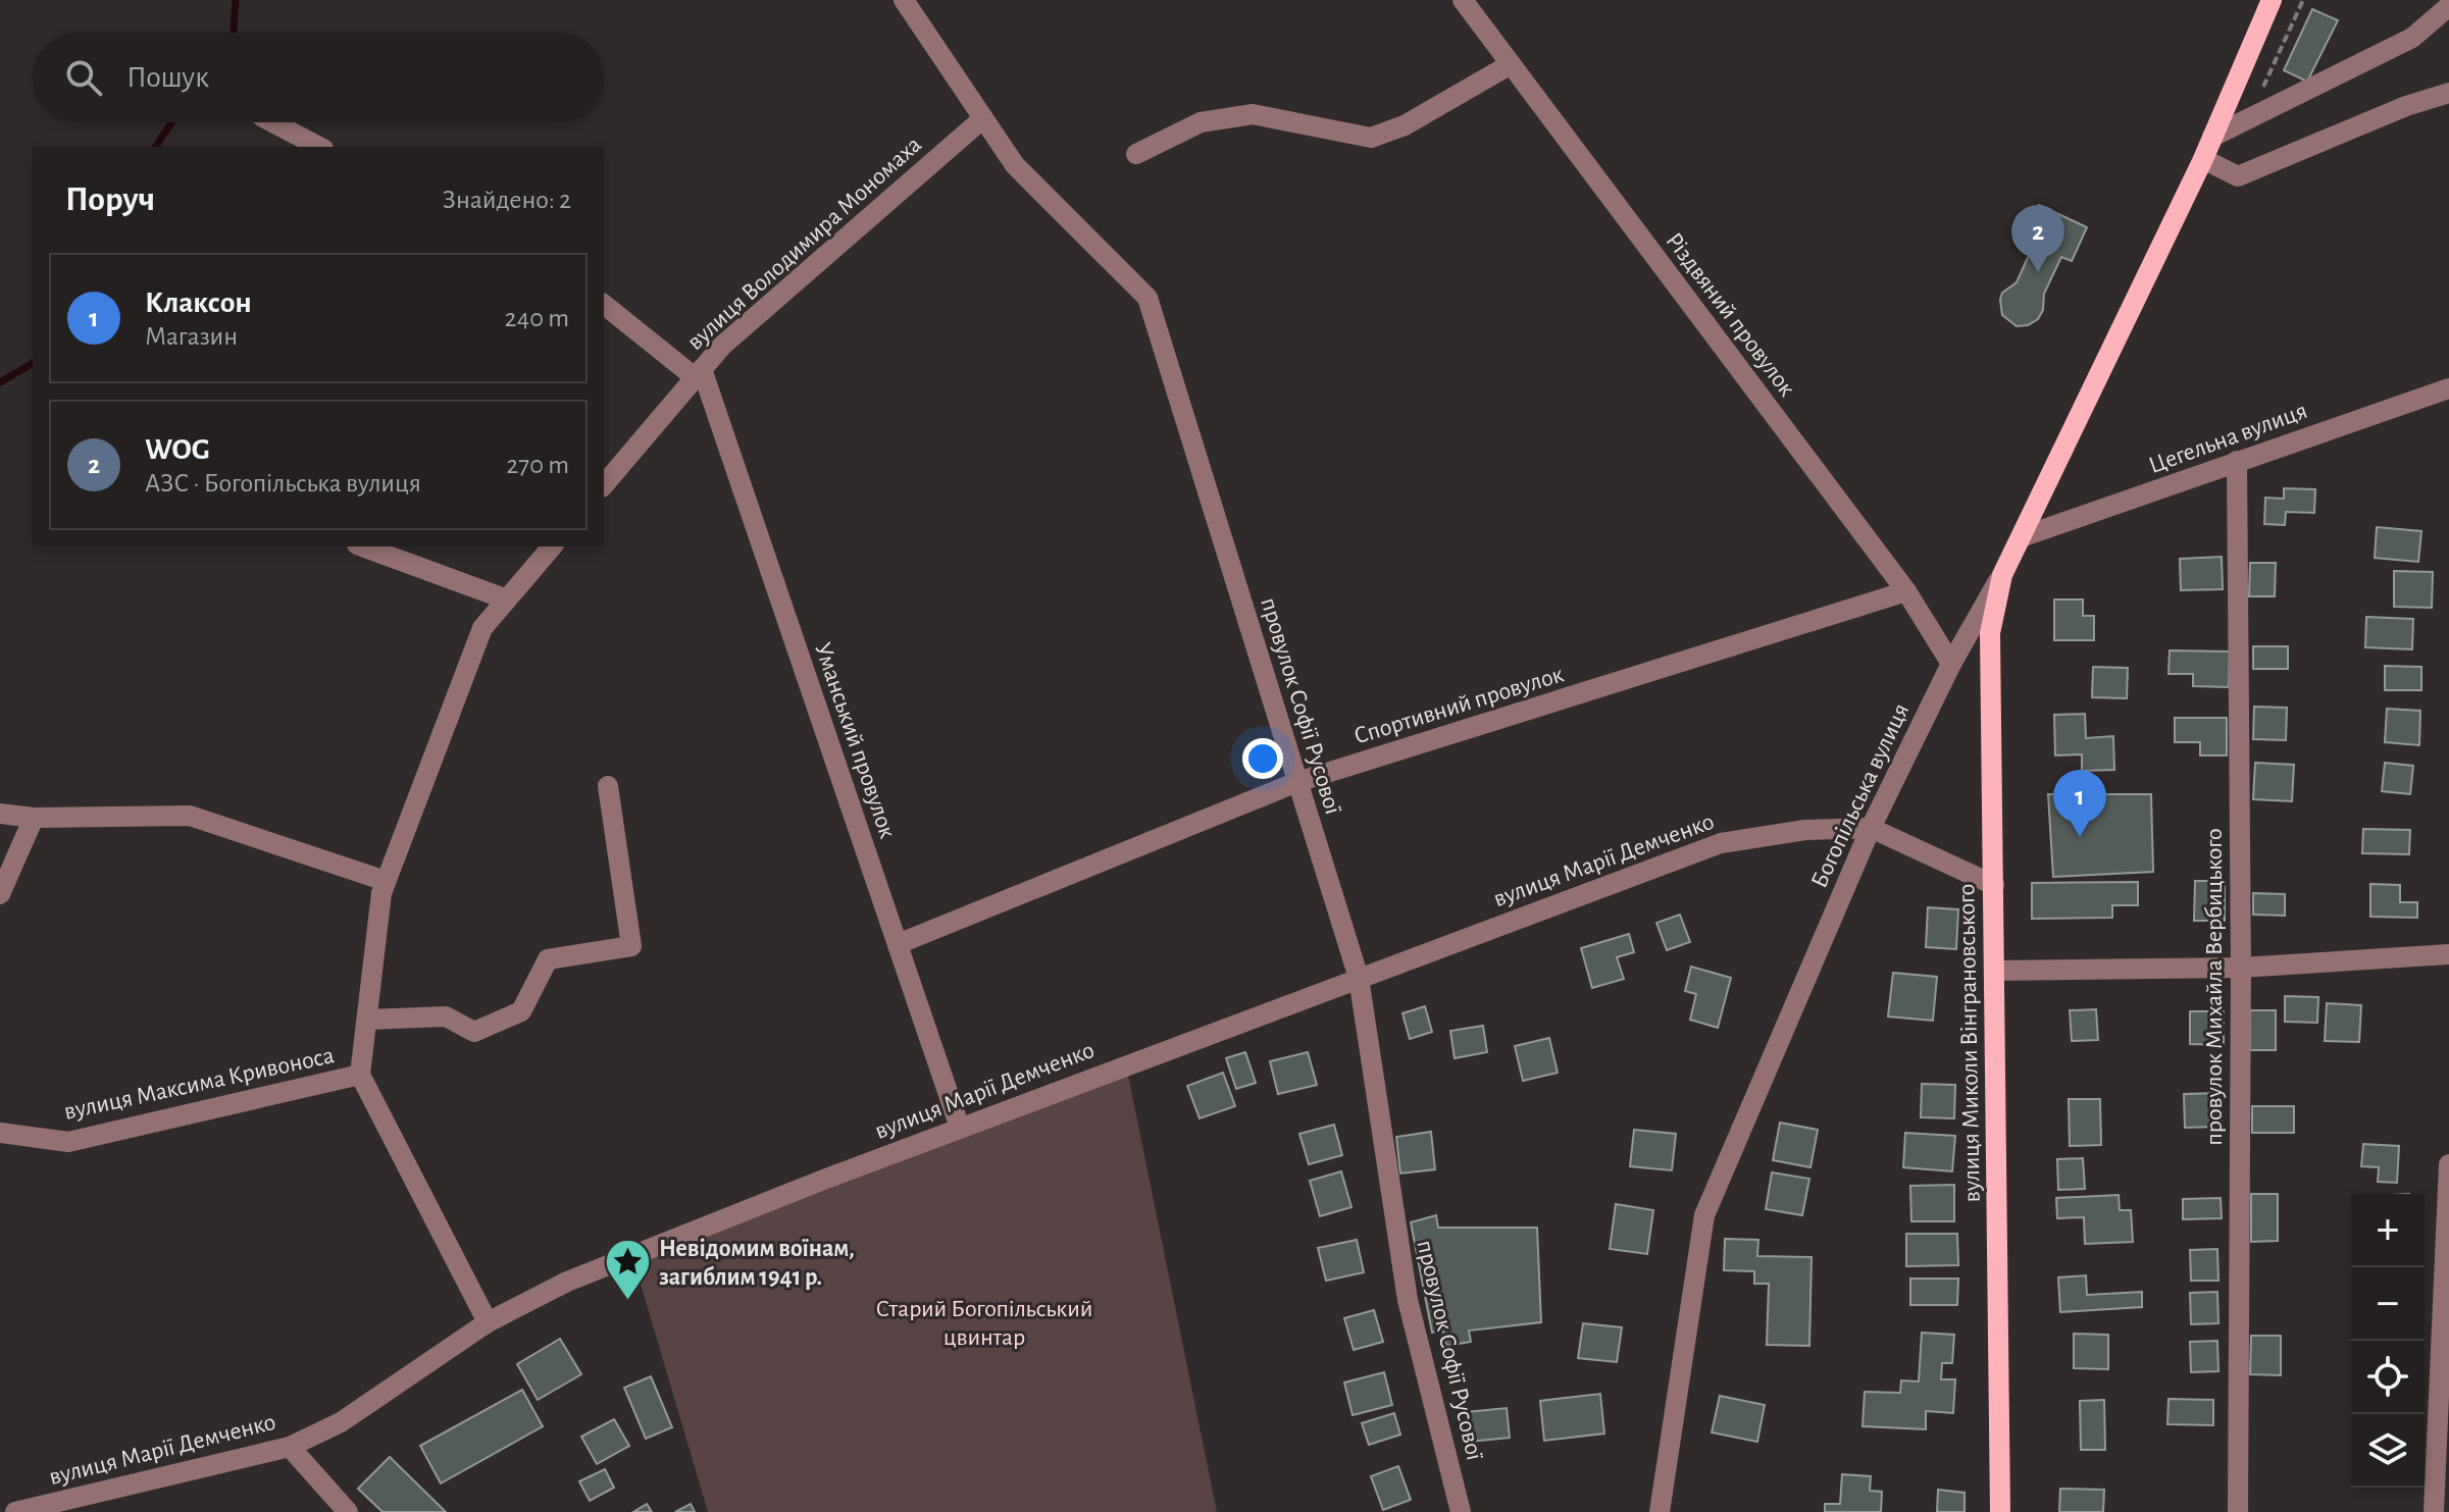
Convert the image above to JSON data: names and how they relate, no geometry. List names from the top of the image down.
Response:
{
  "streets": {
    "main road": ["Богопільська вулиця", "вулиця Миколи Вінграновського"],
    "street": [
      "вулиця Володимира Мономаха",
      "Різдвяний провулок",
      "Цегельна вулиця",
      "Спортивний провулок",
      "провулок Софії Русової",
      "Уманський провулок",
      "вулиця Марії Демченко",
      "провулок Михайла Вербицького",
      "вулиця Максима Кривоноса"
    ]
  },
  "crossings": [
    ["вулиця Володимира Мономаха", "провулок Софії Русової"],
    ["вулиця Володимира Мономаха", "Уманський провулок"],
    ["Різдвяний провулок", "Спортивний провулок"],
    ["Різдвяний провулок", "Богопільська вулиця"],
    ["Цегельна вулиця", "Богопільська вулиця"],
    ["Цегельна вулиця", "провулок Михайла Вербицького"],
    ["Спортивний провулок", "провулок Софії Русової"],
    ["Спортивний провулок", "Уманський провулок"],
    ["провулок Софії Русової", "вулиця Марії Демченко"],
    ["Уманський провулок", "вулиця Марії Демченко"],
    ["Богопільська вулиця", "вулиця Марії Демченко"],
    ["Богопільська вулиця", "вулиця Миколи Вінграновського"],
    ["вулиця Марії Демченко", "вулиця Миколи Вінграновського"]
  ],
  "parks": ["Старий Богопільський цвинтар"],
  "places": {
    "place": ["Невідомим воїнам, загиблим 1941 р."]
  },
  "page": {
    "search": "Пошук",
    "heading": ["Поруч", "Знайдено: 2"],
    "pins": ["2", "1"],
    "list": [
      {
        "mark": "1",
        "name": "Клаксон",
        "note": "Магазин",
        "value": "240 m"
      },
      {
        "mark": "2",
        "name": "WOG",
        "note": "АЗС · Богопільська вулиця",
        "value": "270 m"
      }
    ],
    "map_buttons": ["+", "−"]
  }
}
